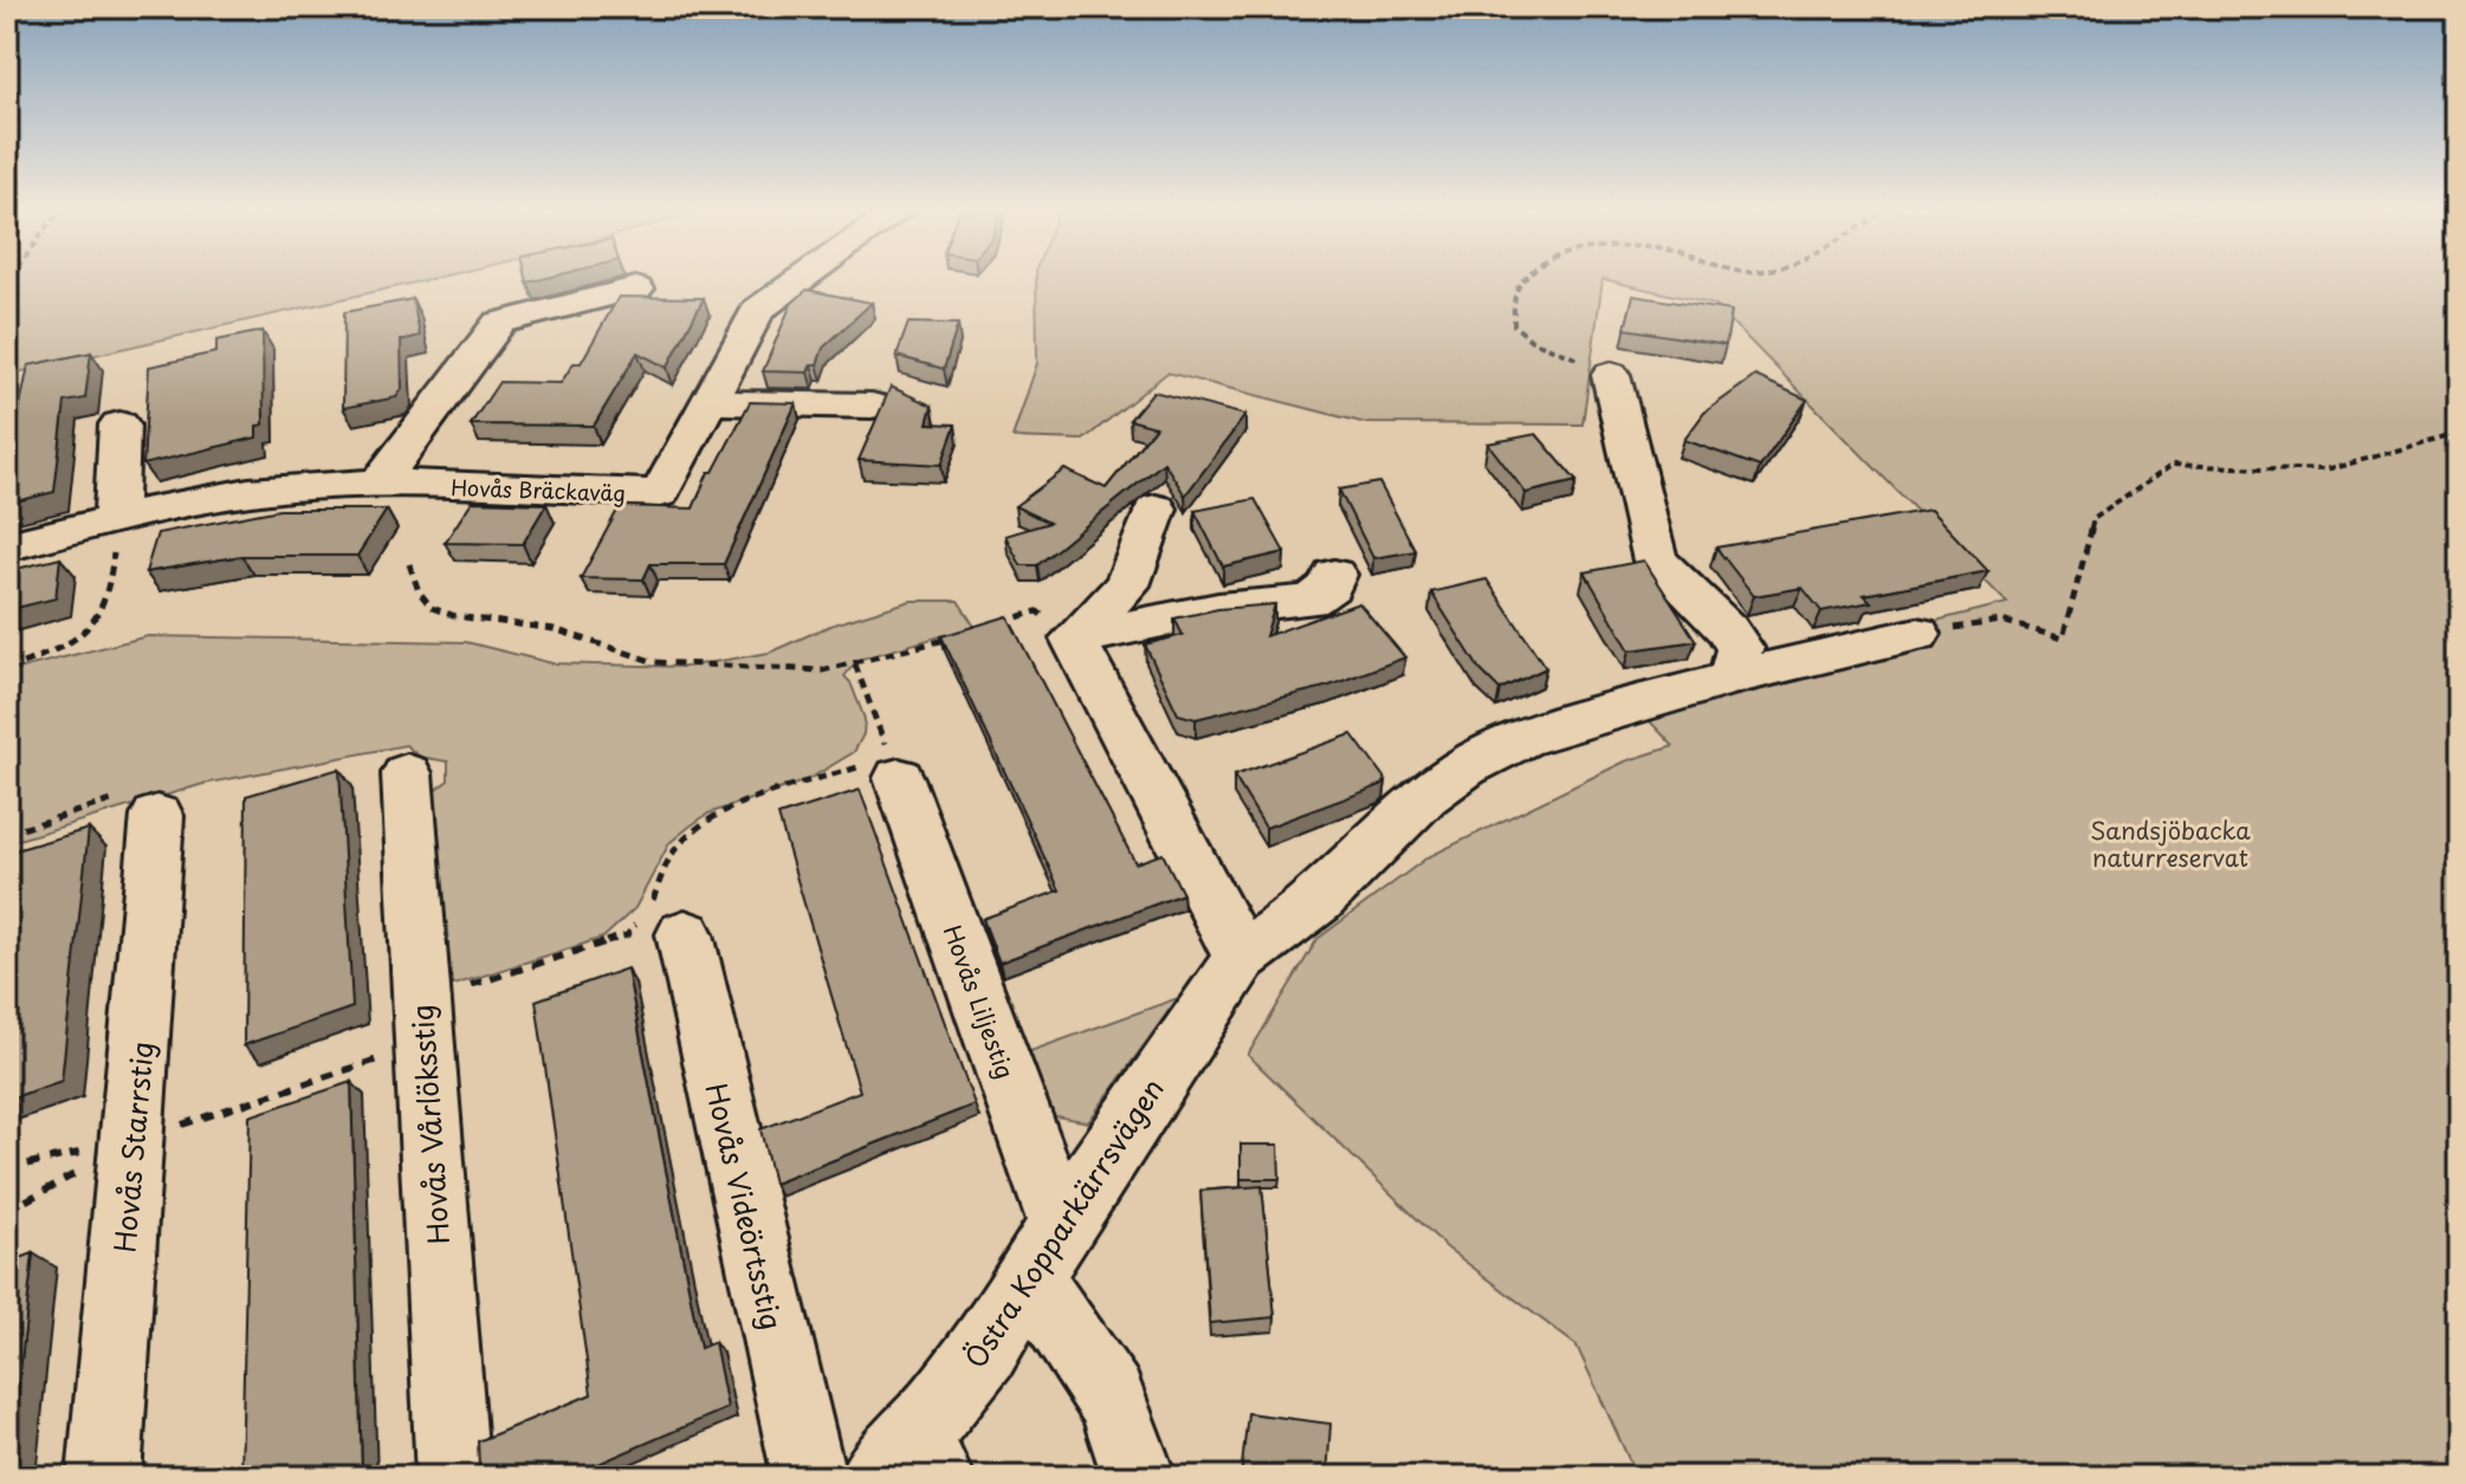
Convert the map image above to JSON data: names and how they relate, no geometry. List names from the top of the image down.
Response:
{
  "streets": {
    "street": [
      "Hovås Bräckaväg",
      "Hovås Liljestig",
      "Hovås Vårlöksstig",
      "Hovås Starrstig",
      "Hovås Videörtsstig",
      "Östra Kopparkärrsvägen"
    ]
  },
  "crossings": [
    ["Hovås Liljestig", "Östra Kopparkärrsvägen"]
  ],
  "parks": ["Sandsjöbacka naturreservat"]
}
